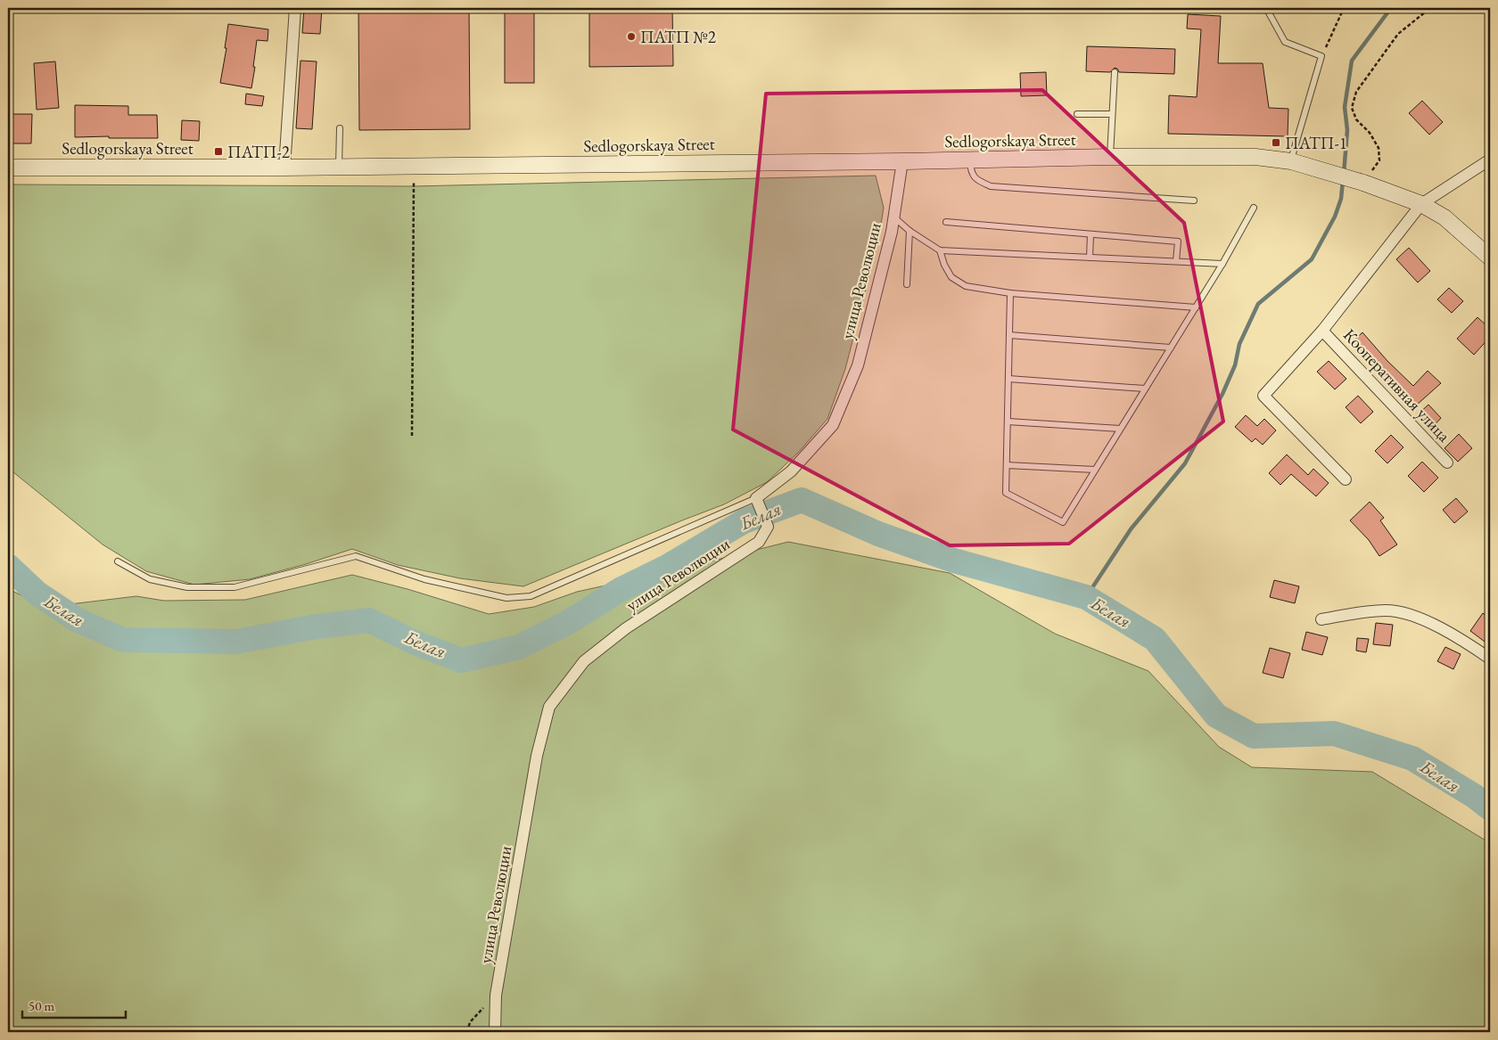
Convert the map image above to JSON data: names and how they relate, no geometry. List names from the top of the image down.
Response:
{
  "streets": {
    "street": ["Sedlogorskaya Street", "улица Революции", "Кооперативная улица"]
  },
  "crossings": [
    ["Sedlogorskaya Street", "улица Революции"],
    ["Sedlogorskaya Street", "Кооперативная улица"]
  ],
  "water": ["Белая"],
  "places": {
    "other": ["ПАТП №2"],
    "transit": ["ПАТП-1", "ПАТП-2"]
  },
  "scale_bar": "50 m"
}
